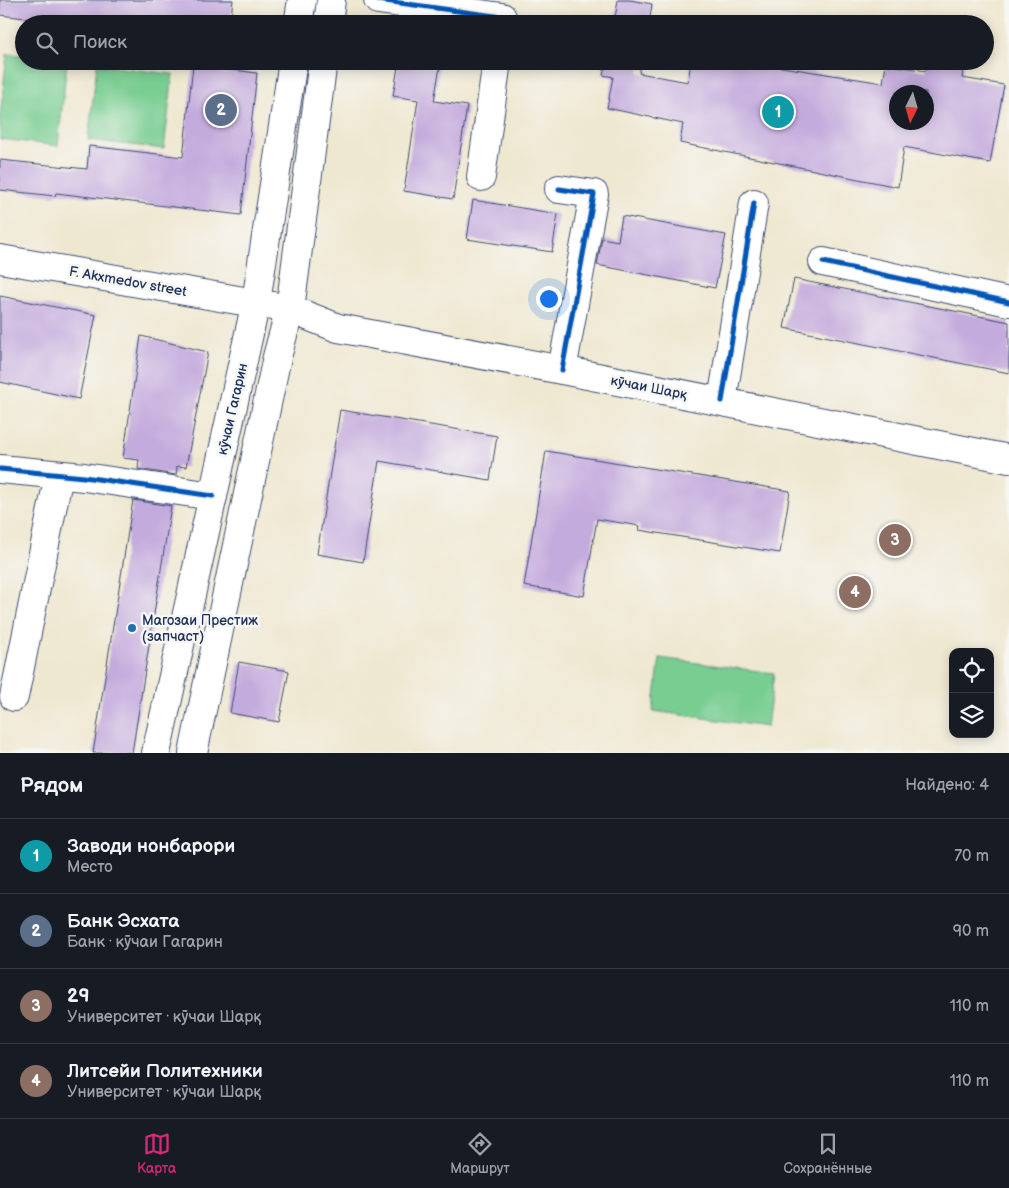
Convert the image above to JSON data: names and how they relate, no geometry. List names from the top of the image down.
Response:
{
  "streets": {
    "main road": ["F. Akxmedov street", "кӯчаи Шарқ", "кӯчаи Гагарин"]
  },
  "crossings": [
    ["F. Akxmedov street", "кӯчаи Шарқ"],
    ["F. Akxmedov street", "кӯчаи Гагарин"]
  ],
  "places": ["Магозаи Престиж (запчаст)"],
  "north": "bottom",
  "page": {
    "search": "Поиск",
    "pins": [
      "2",
      "1",
      "3",
      "4"
    ],
    "heading": ["Рядом", "Найдено: 4"],
    "list": [
      {
        "mark": "1",
        "name": "Заводи нонбарори",
        "note": "Место",
        "value": "70 m"
      },
      {
        "mark": "2",
        "name": "Банк Эсхата",
        "note": "Банк · кӯчаи Гагарин",
        "value": "90 m"
      },
      {
        "mark": "3",
        "name": "29",
        "note": "Университет · кӯчаи Шарқ",
        "value": "110 m"
      },
      {
        "mark": "4",
        "name": "Литсейи Политехники",
        "note": "Университет · кӯчаи Шарқ",
        "value": "110 m"
      }
    ],
    "nav": ["Карта", "Маршрут", "Сохранённые"]
  }
}
